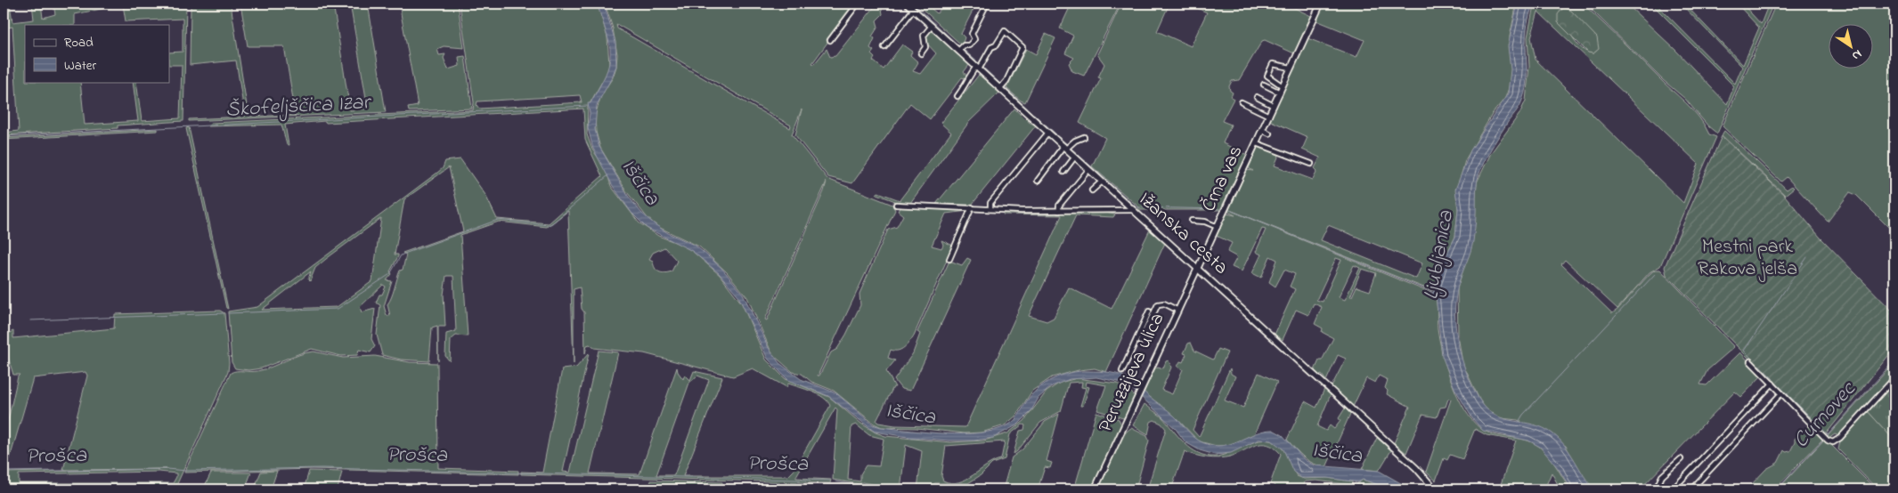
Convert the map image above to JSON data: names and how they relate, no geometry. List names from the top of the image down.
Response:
{
  "streets": {
    "street": ["Črna vas", "Ižanska cesta", "Peruzzijeva ulica"]
  },
  "crossings": [
    ["Črna vas", "Ižanska cesta"],
    ["Črna vas", "Peruzzijeva ulica"],
    ["Ižanska cesta", "Peruzzijeva ulica"]
  ],
  "water": [
    "Škofeljščica Izar",
    "Iščica",
    "Ljubljanica",
    "Curnovec",
    "Prošca"
  ],
  "parks": ["Mestni park Rakova jelša"],
  "legend": ["Road", "Water"],
  "north": "bottom right"
}
